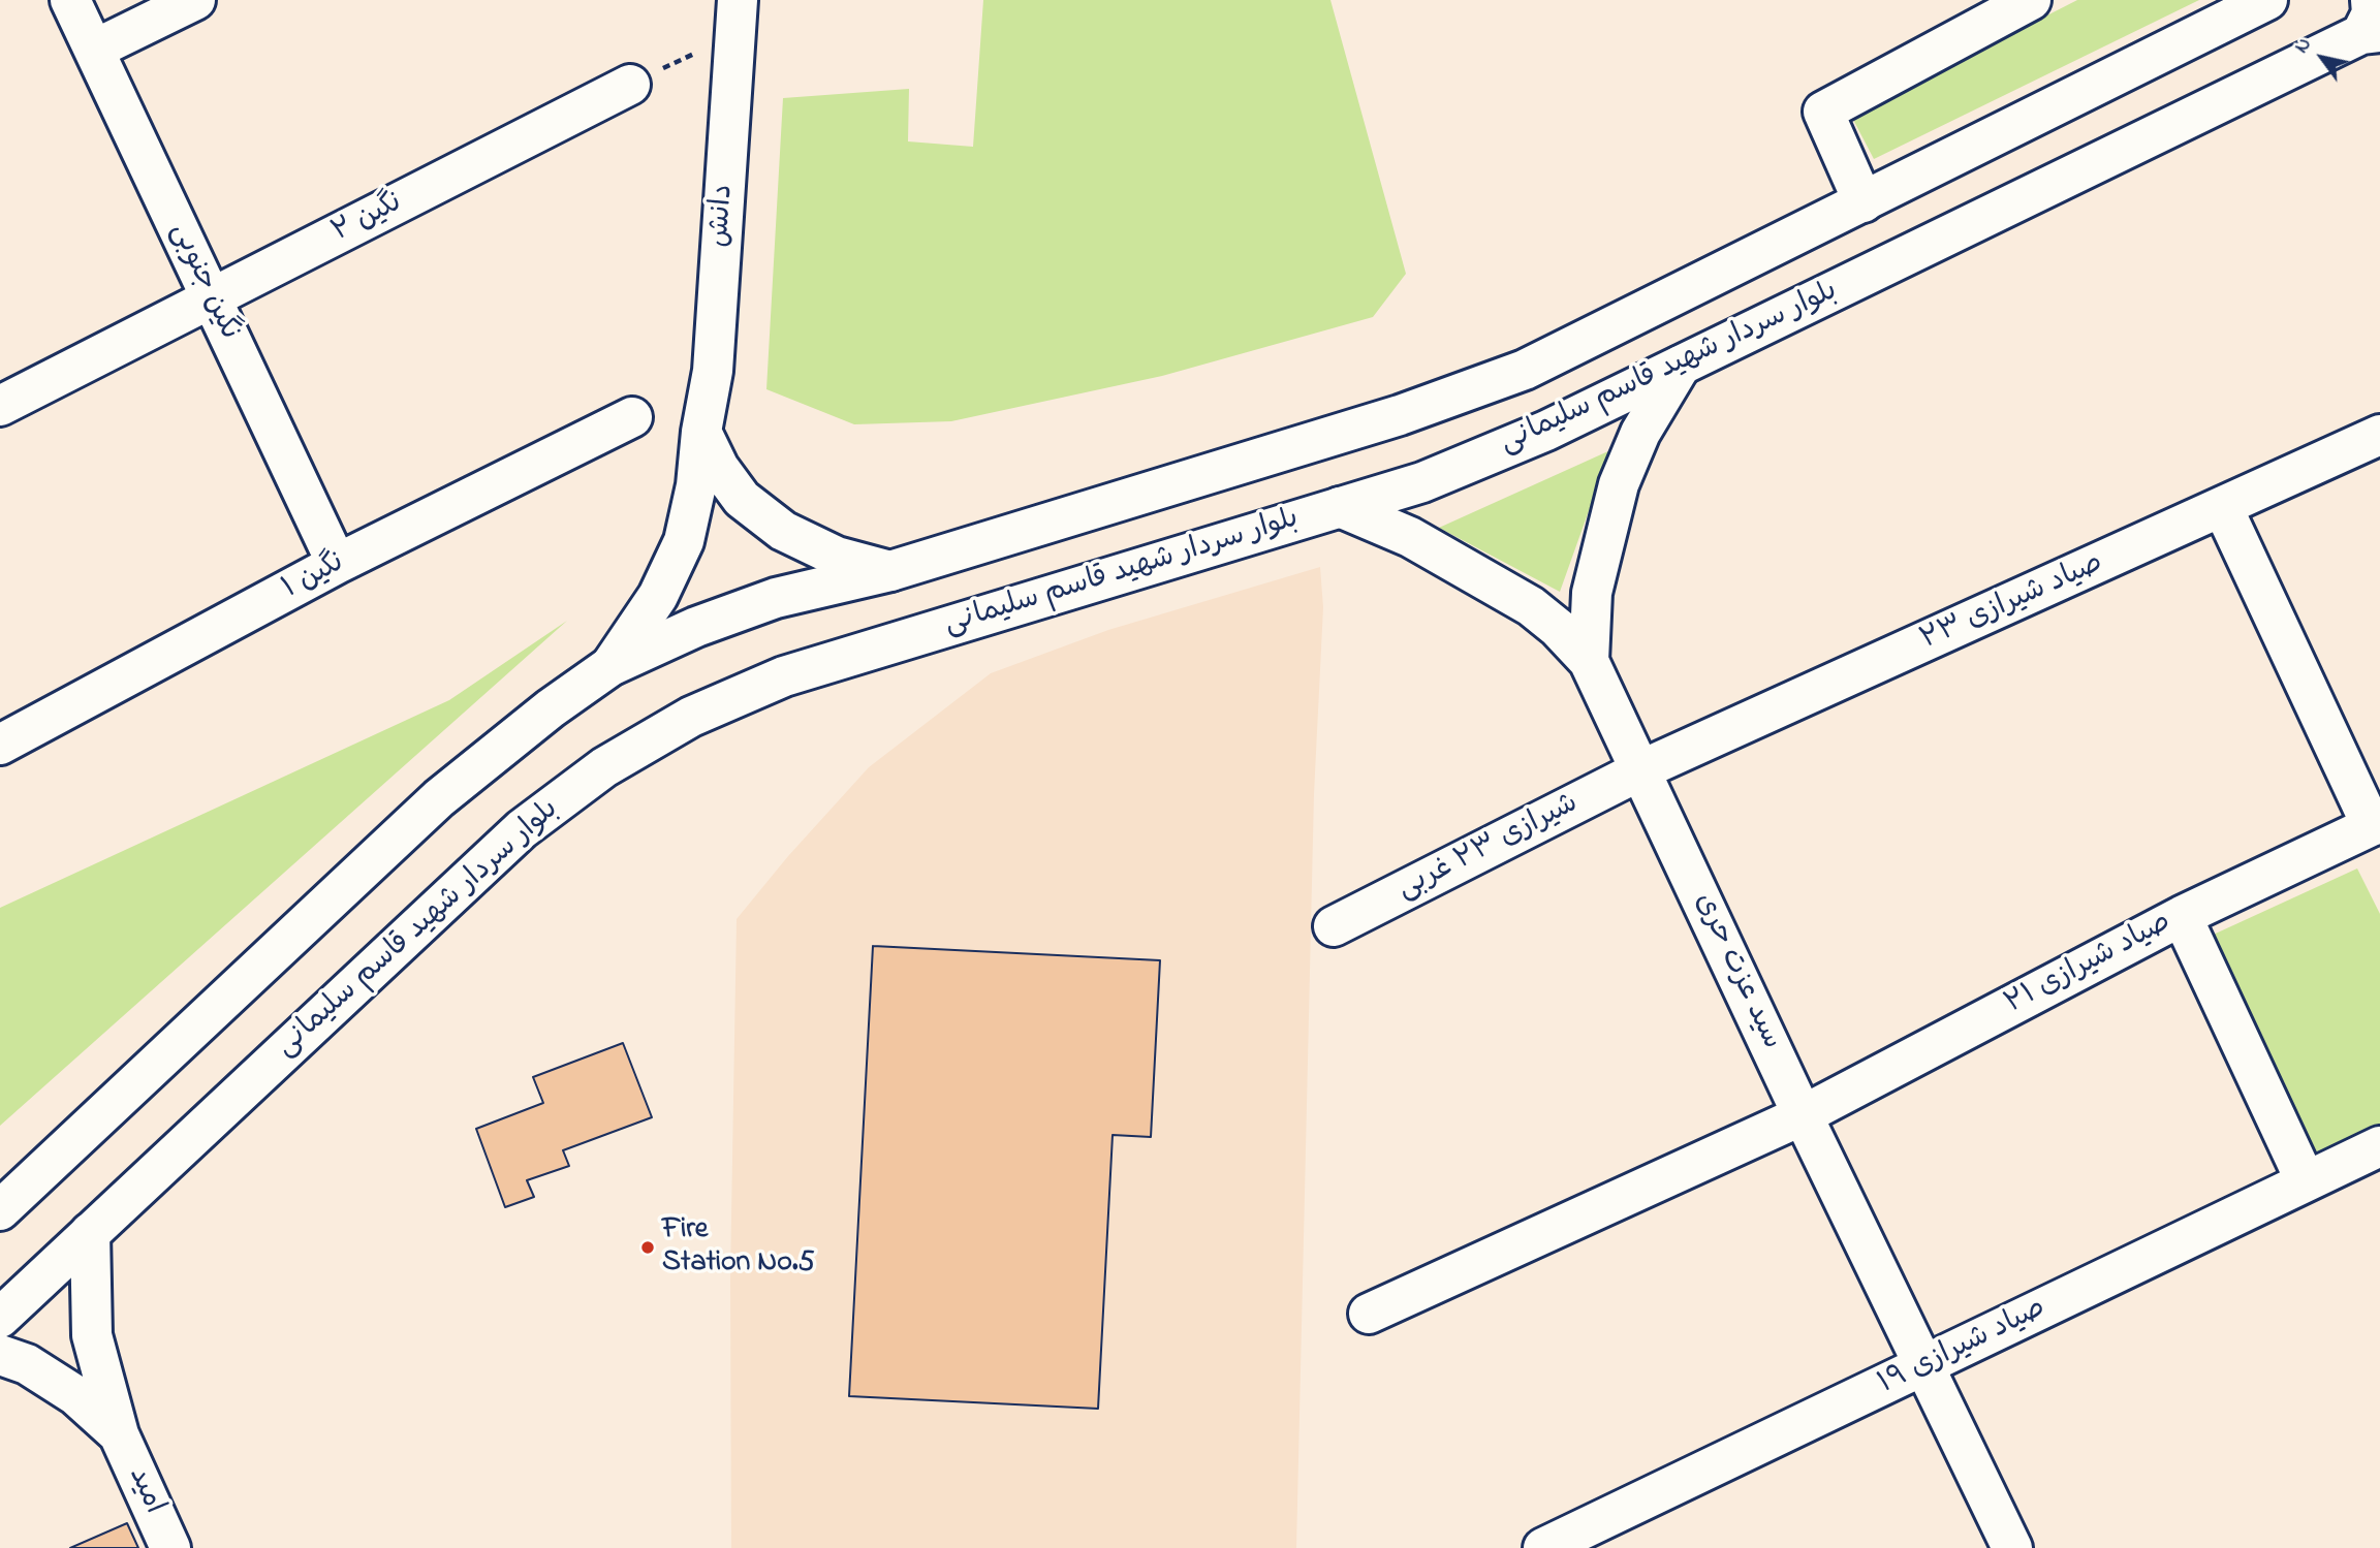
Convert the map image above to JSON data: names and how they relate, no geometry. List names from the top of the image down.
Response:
{
  "streets": {
    "street": [
      "دانش",
      "نگین ۲",
      "نگین جنوبی",
      "بلوار سردار شهید قاسم سلیمانی",
      "نگین ۱",
      "صیاد شیرازی ۲۳",
      "شیرازی ۲۳ غربی",
      "صیاد شیرازی ۲۱",
      "سید عزت حری",
      "صیاد شیرازی ۱۹",
      "امید"
    ]
  },
  "crossings": [
    ["دانش", "بلوار سردار شهید قاسم سلیمانی"],
    ["نگین ۲", "نگین جنوبی"],
    ["نگین جنوبی", "نگین ۱"],
    ["بلوار سردار شهید قاسم سلیمانی", "سید عزت حری"],
    ["صیاد شیرازی ۲۳", "شیرازی ۲۳ غربی"],
    ["صیاد شیرازی ۲۳", "سید عزت حری"],
    ["شیرازی ۲۳ غربی", "سید عزت حری"],
    ["صیاد شیرازی ۲۱", "سید عزت حری"],
    ["سید عزت حری", "صیاد شیرازی ۱۹"]
  ],
  "places": ["Fire Station No.5"],
  "north": "top left"
}
